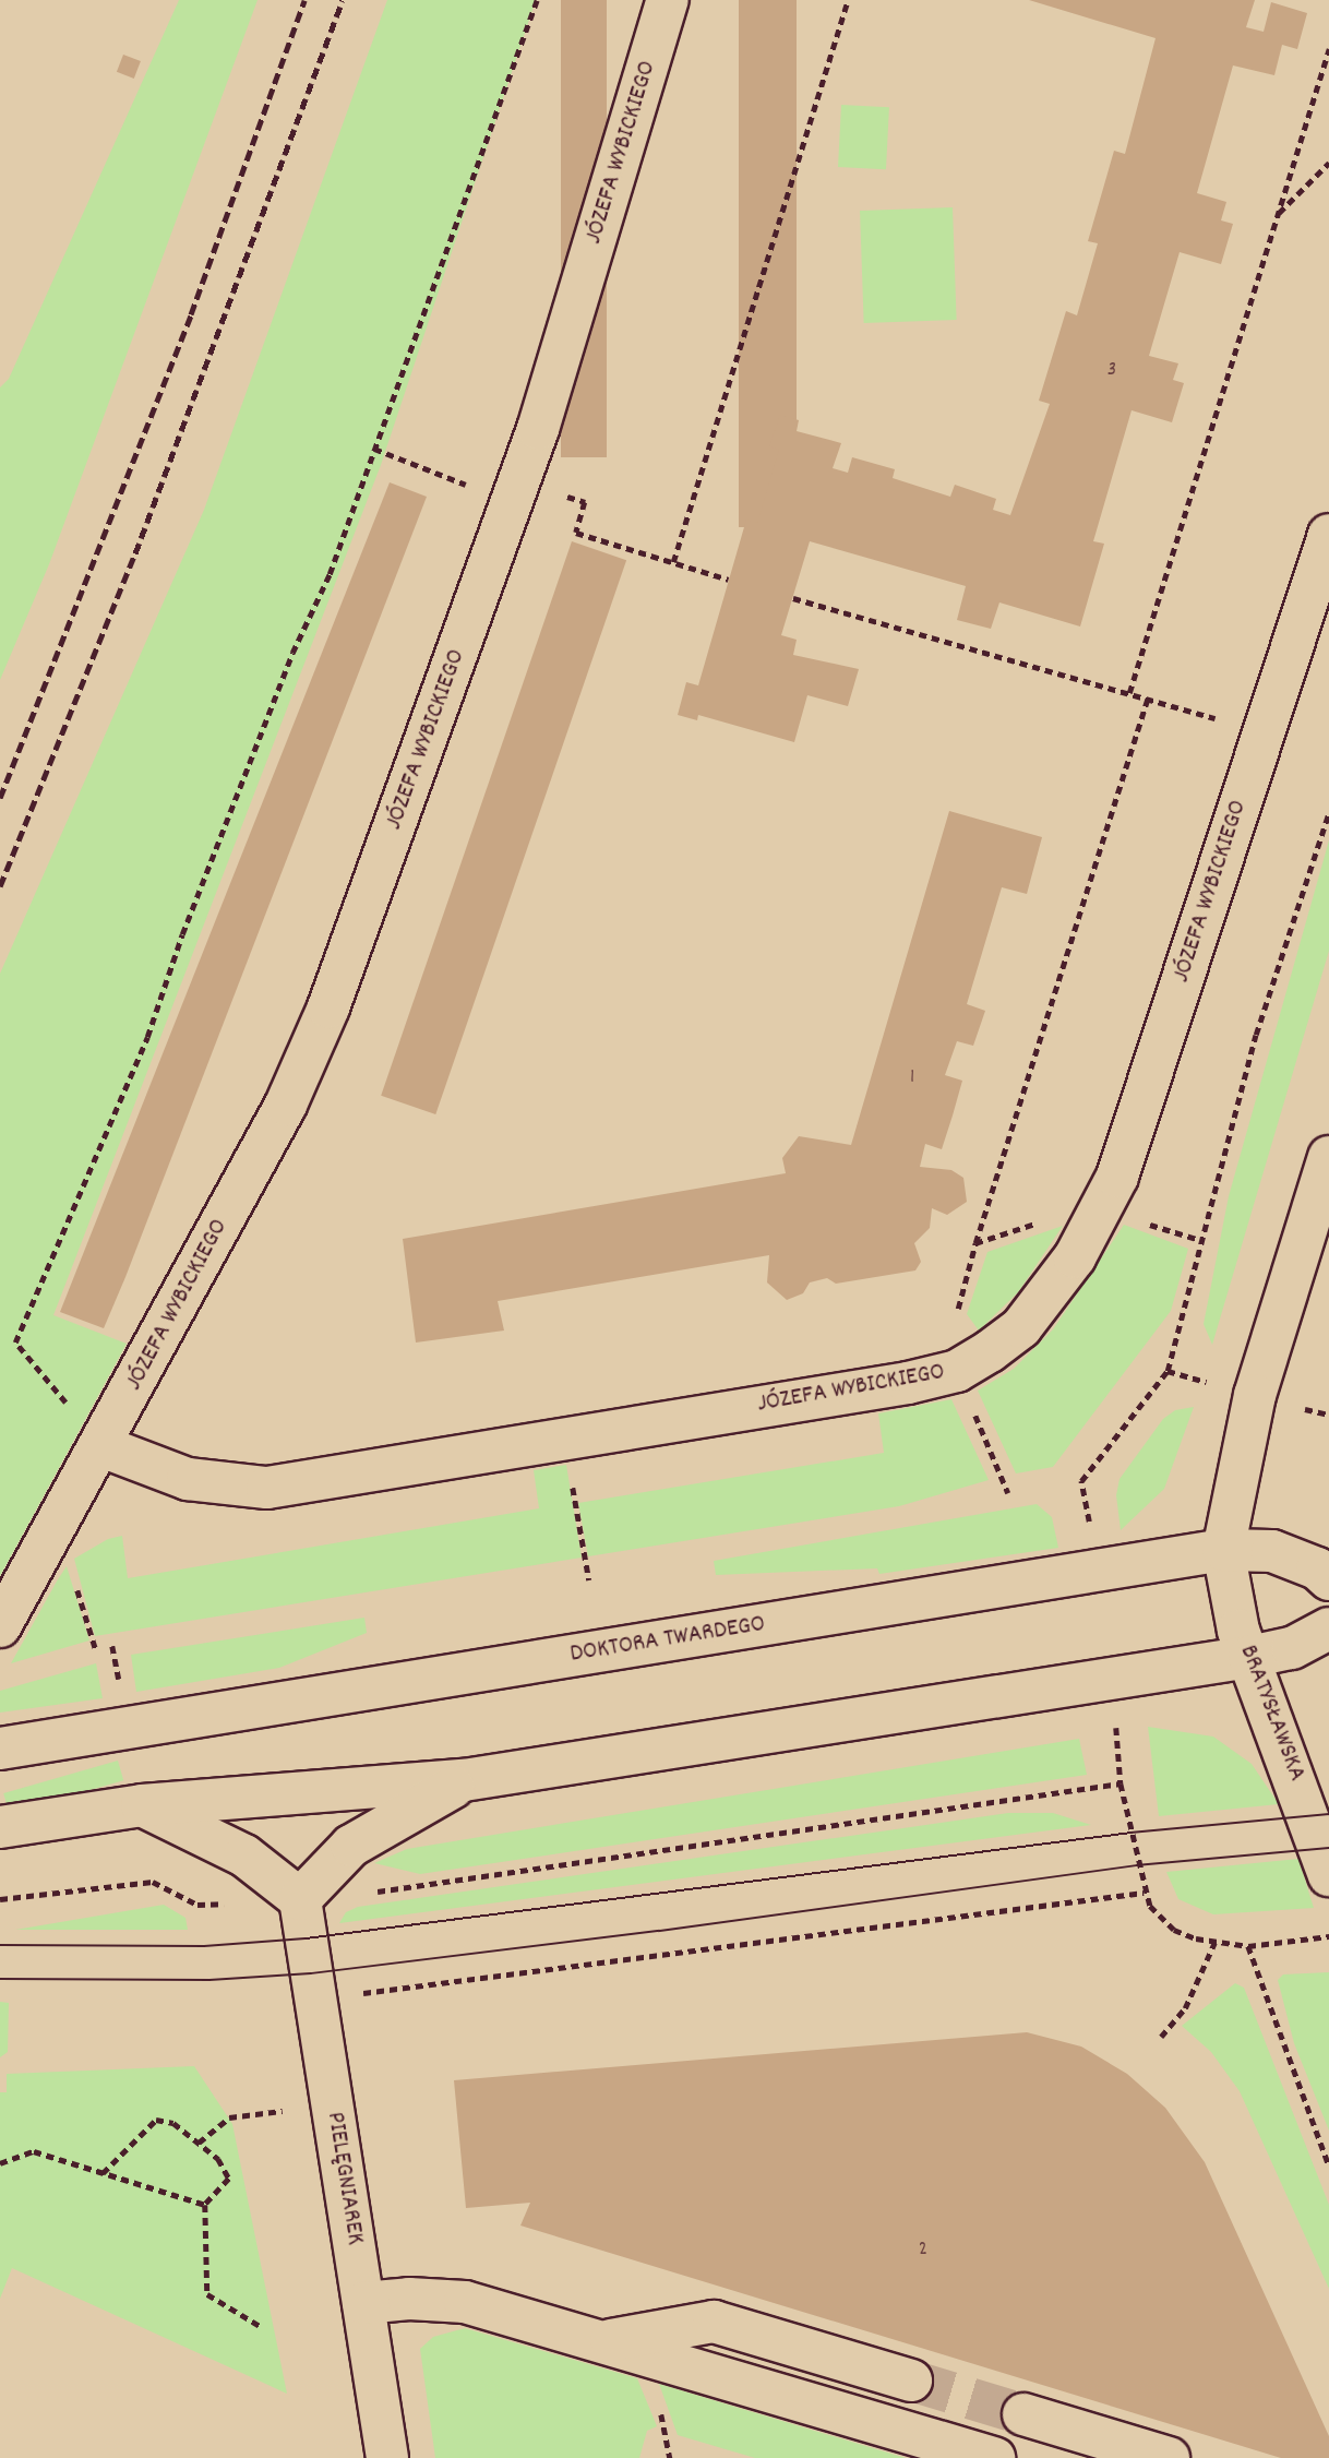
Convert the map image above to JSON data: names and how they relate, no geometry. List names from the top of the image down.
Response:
{
  "streets": {
    "street": [
      "JÓZEFA WYBICKIEGO",
      "DOKTORA TWARDEGO",
      "BRATYSŁAWSKA",
      "PIELĘGNIAREK"
    ]
  },
  "crossings": [
    ["DOKTORA TWARDEGO", "BRATYSŁAWSKA"]
  ],
  "house_numbers": ["3", "1", "2"]
}
